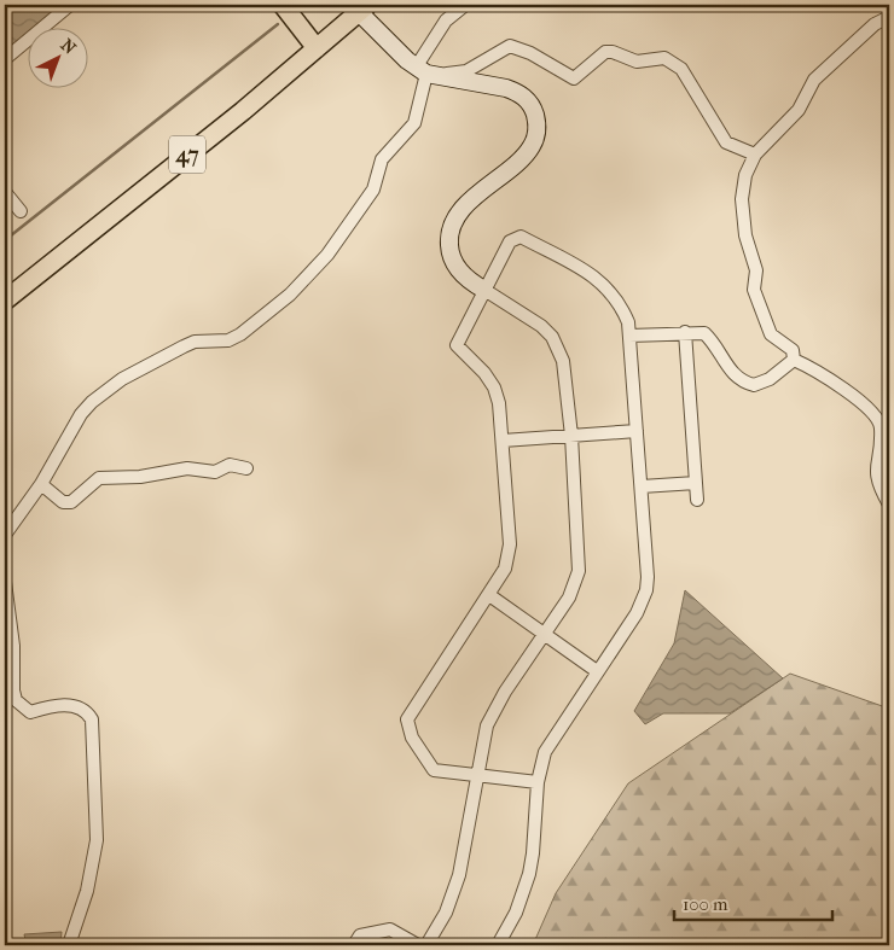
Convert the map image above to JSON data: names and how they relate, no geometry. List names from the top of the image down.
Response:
{
  "streets": {
    "main road": ["47"]
  },
  "scale_bar": "100 m",
  "north": "top right"
}
